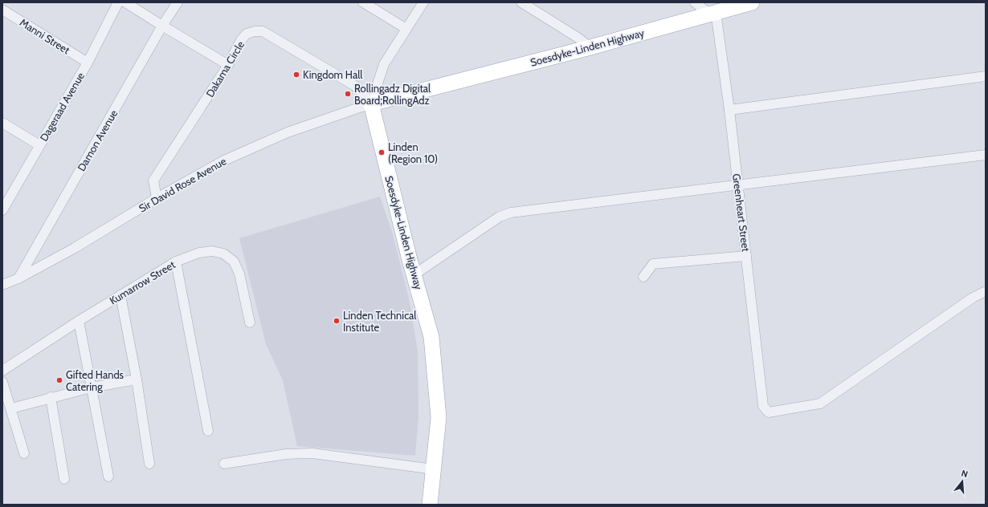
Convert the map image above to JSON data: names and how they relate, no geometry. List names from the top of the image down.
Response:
{
  "streets": {
    "main road": ["Soesdyke-Linden Highway"],
    "street": [
      "Manni Street",
      "Dakama Circle",
      "Dageraad Avenue",
      "Damon Avenue",
      "Sir David Rose Avenue",
      "Greenheart Street",
      "Kumarrow Street"
    ]
  },
  "crossings": [
    ["Manni Street", "Dageraad Avenue"],
    ["Soesdyke-Linden Highway", "Dakama Circle"],
    ["Soesdyke-Linden Highway", "Sir David Rose Avenue"],
    ["Soesdyke-Linden Highway", "Greenheart Street"],
    ["Dakama Circle", "Sir David Rose Avenue"],
    ["Damon Avenue", "Sir David Rose Avenue"]
  ],
  "places": [
    "Kingdom Hall",
    "Rollingadz Digital Board;RollingAdz",
    "Linden (Region 10)",
    "Linden Technical Institute",
    "Gifted Hands Catering"
  ],
  "north": "top"
}
